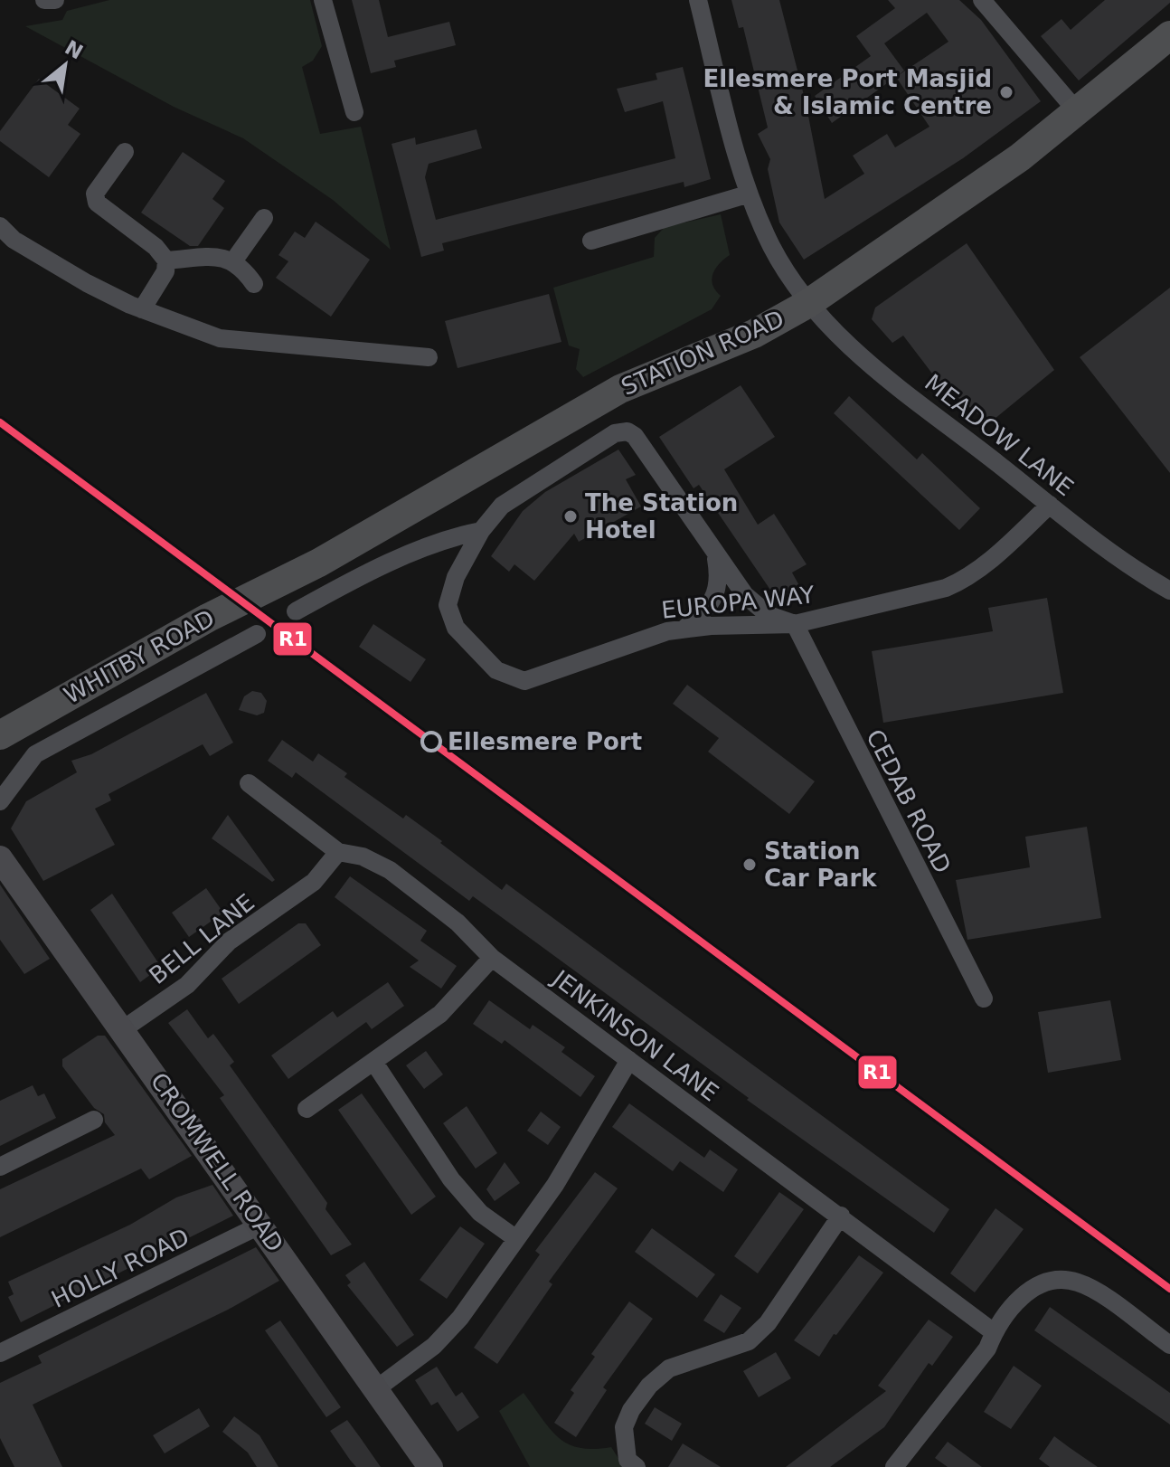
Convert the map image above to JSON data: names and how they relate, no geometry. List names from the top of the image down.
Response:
{
  "streets": {
    "main road": ["STATION ROAD", "WHITBY ROAD"],
    "street": [
      "MEADOW LANE",
      "EUROPA WAY",
      "CEDAB ROAD",
      "BELL LANE",
      "JENKINSON LANE",
      "CROMWELL ROAD",
      "HOLLY ROAD"
    ]
  },
  "crossings": [
    ["STATION ROAD", "MEADOW LANE"],
    ["STATION ROAD", "EUROPA WAY"],
    ["STATION ROAD", "WHITBY ROAD"],
    ["MEADOW LANE", "EUROPA WAY"],
    ["EUROPA WAY", "CEDAB ROAD"],
    ["BELL LANE", "JENKINSON LANE"],
    ["BELL LANE", "CROMWELL ROAD"],
    ["CROMWELL ROAD", "HOLLY ROAD"]
  ],
  "places": [
    "Ellesmere Port Masjid & Islamic Centre",
    "The Station Hotel",
    "Ellesmere Port",
    "Station Car Park"
  ],
  "lines": ["transit line R1"],
  "north": "top right"
}
